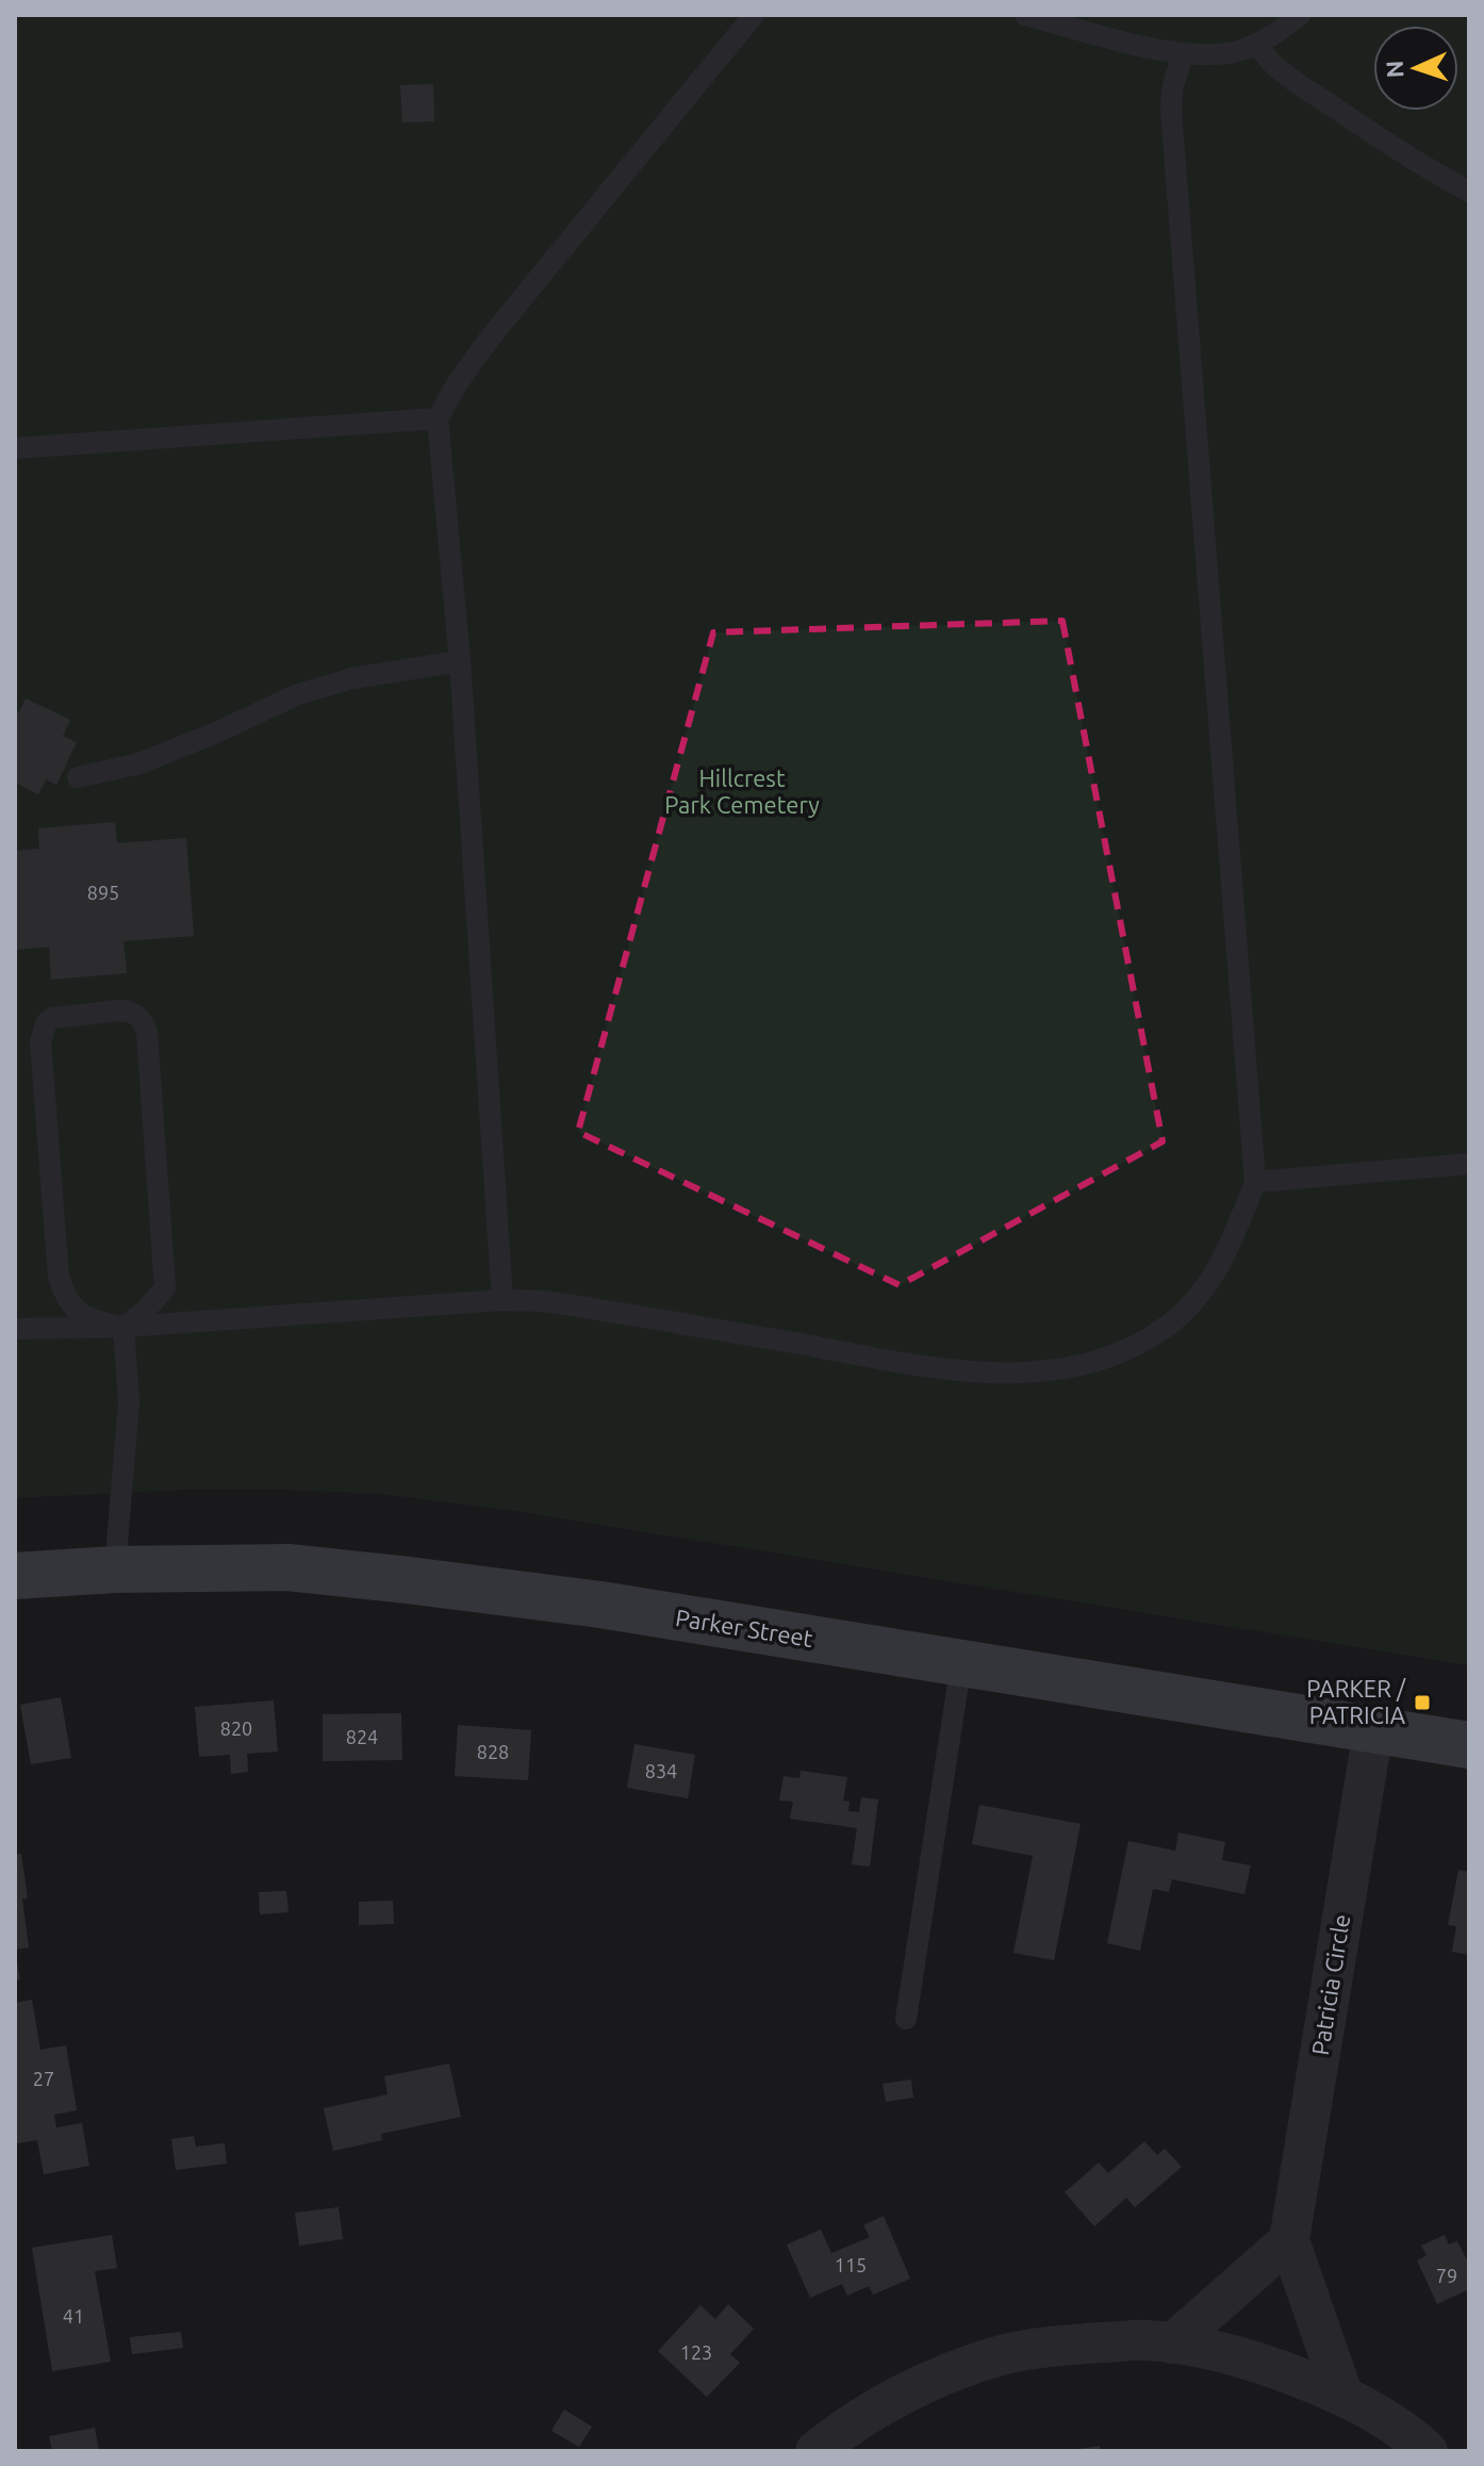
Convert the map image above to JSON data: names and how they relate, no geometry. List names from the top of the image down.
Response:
{
  "streets": {
    "main road": ["Parker Street"],
    "street": ["Patricia Circle"]
  },
  "crossings": [
    ["Parker Street", "Patricia Circle"]
  ],
  "parks": ["Hillcrest Park Cemetery"],
  "places": {
    "transit": ["PARKER / PATRICIA"]
  },
  "house_numbers": [
    "895",
    "820",
    "824",
    "828",
    "834",
    "27",
    "115",
    "79",
    "41",
    "123"
  ],
  "north": "left"
}
